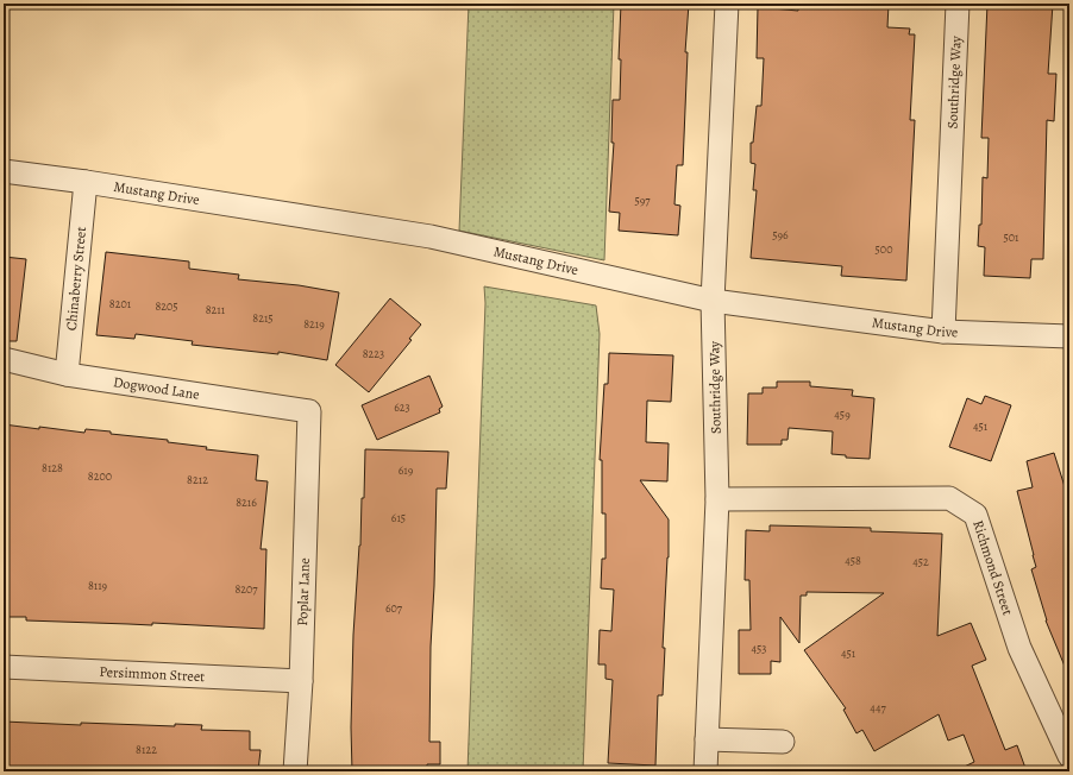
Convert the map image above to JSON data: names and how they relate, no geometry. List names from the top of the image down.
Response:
{
  "streets": {
    "street": [
      "Southridge Way",
      "Mustang Drive",
      "Chinaberry Street",
      "Dogwood Lane",
      "Richmond Street",
      "Poplar Lane",
      "Persimmon Street"
    ]
  },
  "crossings": [
    ["Southridge Way", "Mustang Drive"],
    ["Southridge Way", "Richmond Street"],
    ["Mustang Drive", "Chinaberry Street"],
    ["Chinaberry Street", "Dogwood Lane"],
    ["Dogwood Lane", "Poplar Lane"],
    ["Poplar Lane", "Persimmon Street"]
  ],
  "house_numbers": [
    "597",
    "596",
    "501",
    "500",
    "8201",
    "8205",
    "8211",
    "8215",
    "8219",
    "8223",
    "623",
    "459",
    "451",
    "8128",
    "619",
    "8200",
    "8212",
    "8216",
    "615",
    "458",
    "452",
    "8119",
    "8207",
    "607",
    "453",
    "451",
    "447",
    "8122"
  ]
}
